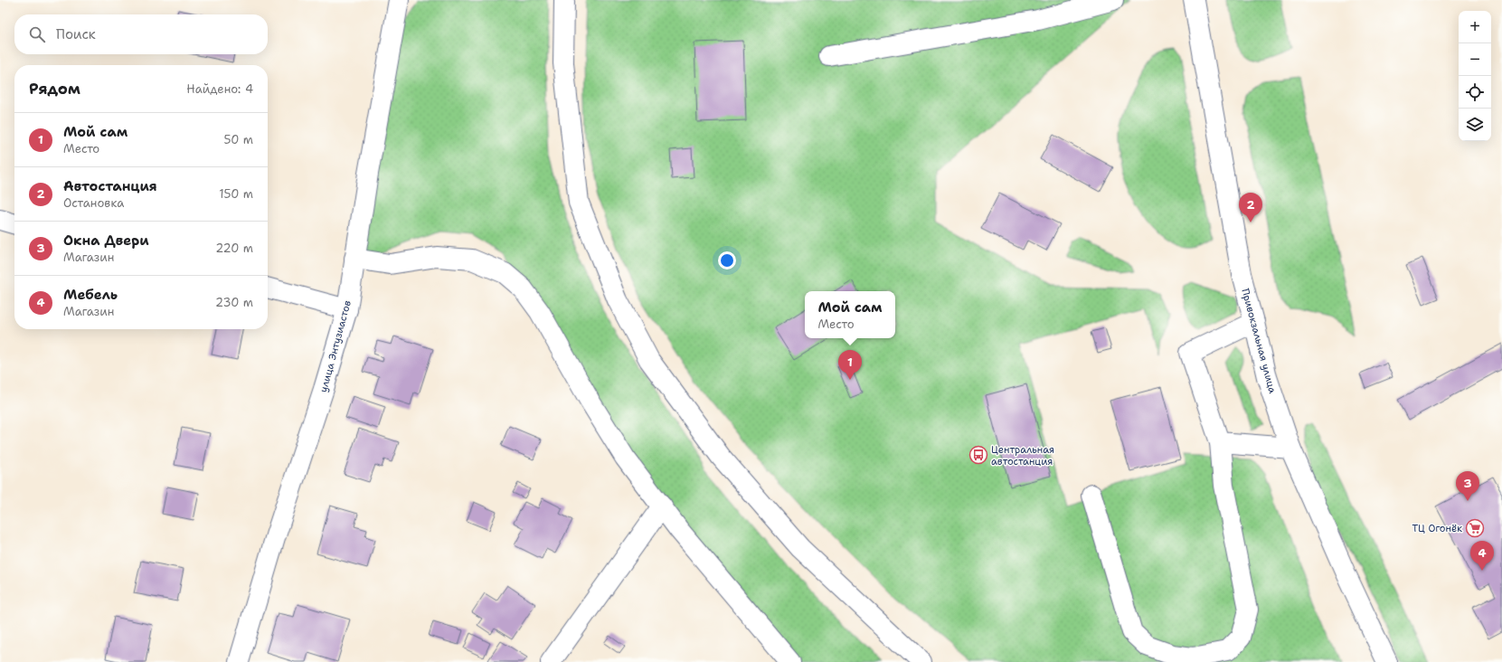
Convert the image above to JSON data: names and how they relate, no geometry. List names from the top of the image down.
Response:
{
  "streets": {
    "street": ["Привокзальная улица", "улица Энтузиастов"]
  },
  "places": {
    "bus stop": ["Центральная автостанция"],
    "supermarket": ["ТЦ Огонёк"]
  },
  "page": {
    "map_buttons": ["+", "−"],
    "search": "Поиск",
    "heading": ["Рядом", "Найдено: 4"],
    "list": [
      {
        "mark": "1",
        "name": "Мой сам",
        "note": "Место",
        "value": "50 m"
      },
      {
        "mark": "2",
        "name": "Автостанция",
        "note": "Остановка",
        "value": "150 m"
      },
      {
        "mark": "3",
        "name": "Окна Двери",
        "note": "Магазин",
        "value": "220 m"
      },
      {
        "mark": "4",
        "name": "Мебель",
        "note": "Магазин",
        "value": "230 m"
      }
    ],
    "pins": [
      "2",
      "1",
      "3",
      "4"
    ],
    "popup": ["Мой сам", "Место"]
  }
}
